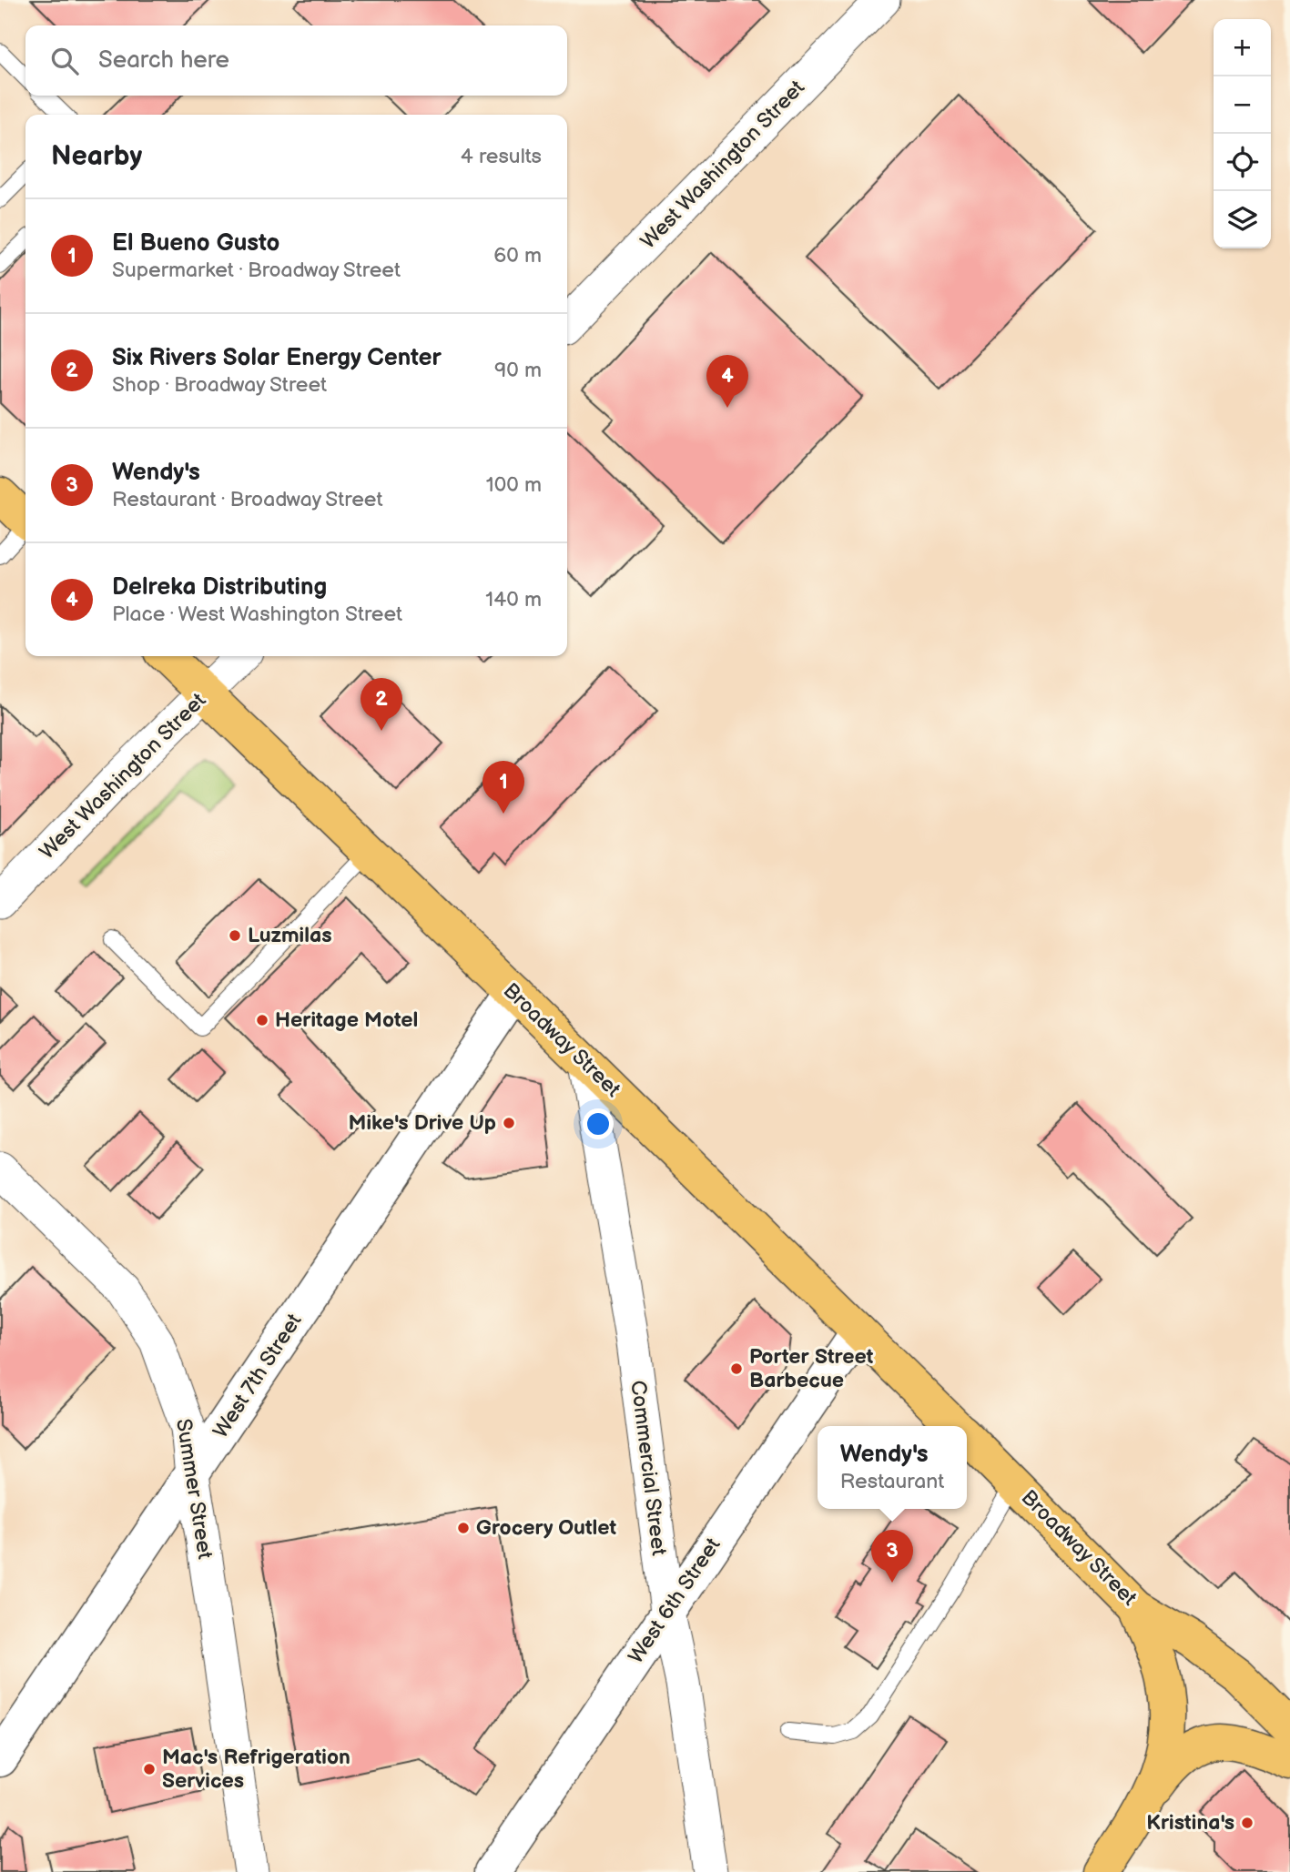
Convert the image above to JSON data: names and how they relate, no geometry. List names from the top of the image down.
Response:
{
  "streets": {
    "highway": ["Broadway Street"],
    "street": [
      "West Washington Street",
      "West 7th Street",
      "Commercial Street",
      "Summer Street",
      "West 6th Street"
    ]
  },
  "crossings": [
    ["West Washington Street", "Broadway Street"],
    ["Broadway Street", "West 7th Street"],
    ["Broadway Street", "Commercial Street"],
    ["Broadway Street", "West 6th Street"],
    ["West 7th Street", "Summer Street"],
    ["Commercial Street", "West 6th Street"]
  ],
  "places": [
    "Luzmilas",
    "Heritage Motel",
    "Mike's Drive Up",
    "Porter Street Barbecue",
    "Grocery Outlet",
    "Mac's Refrigeration Services",
    "Kristina's"
  ],
  "page": {
    "map_buttons": ["+", "−"],
    "search": "Search here",
    "heading": ["Nearby", "4 results"],
    "list": [
      {
        "mark": "1",
        "name": "El Bueno Gusto",
        "note": "Supermarket · Broadway Street",
        "value": "60 m"
      },
      {
        "mark": "2",
        "name": "Six Rivers Solar Energy Center",
        "note": "Shop · Broadway Street",
        "value": "90 m"
      },
      {
        "mark": "3",
        "name": "Wendy's",
        "note": "Restaurant · Broadway Street",
        "value": "100 m"
      },
      {
        "mark": "4",
        "name": "Delreka Distributing",
        "note": "Place · West Washington Street",
        "value": "140 m"
      }
    ],
    "pins": [
      "4",
      "2",
      "1",
      "3"
    ],
    "popup": ["Wendy's", "Restaurant"]
  }
}
